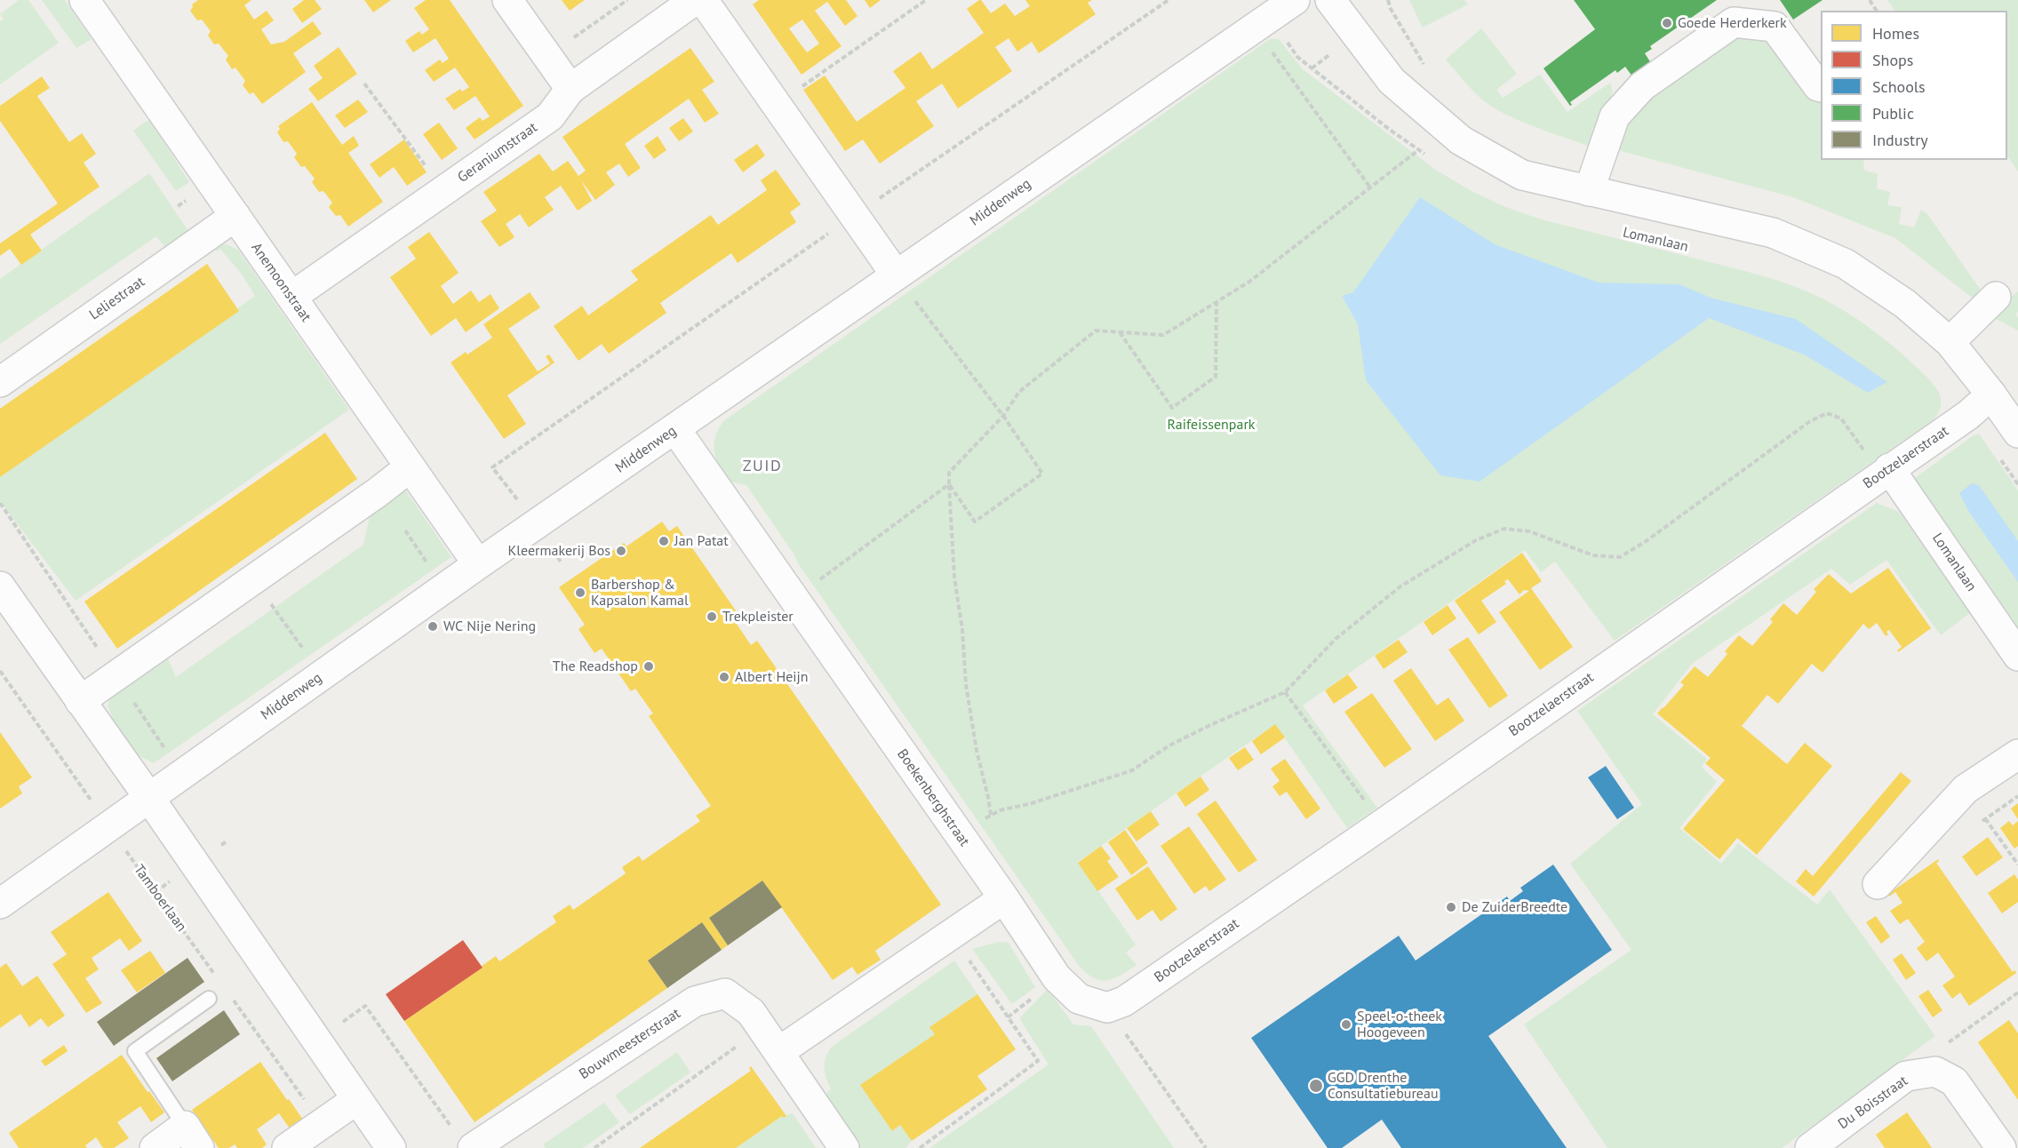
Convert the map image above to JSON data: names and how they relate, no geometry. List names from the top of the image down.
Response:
{
  "streets": {
    "street": [
      "Geraniumstraat",
      "Middenweg",
      "Lomanlaan",
      "Anemoonstraat",
      "Leliestraat",
      "Bootzelaerstraat",
      "Boekenberghstraat",
      "Bouwmeesterstraat",
      "Du Boisstraat"
    ],
    "path": ["Tamboerlaan"]
  },
  "crossings": [
    ["Geraniumstraat", "Anemoonstraat"],
    ["Middenweg", "Anemoonstraat"],
    ["Middenweg", "Boekenberghstraat"],
    ["Middenweg", "Tamboerlaan"],
    ["Lomanlaan", "Bootzelaerstraat"],
    ["Anemoonstraat", "Leliestraat"],
    ["Bootzelaerstraat", "Boekenberghstraat"]
  ],
  "districts": ["ZUID"],
  "parks": ["Raifeissenpark"],
  "places": [
    "Goede Herderkerk",
    "Jan Patat",
    "Kleermakerij Bos",
    "Barbershop & Kapsalon Kamal",
    "Trekpleister",
    "WC Nije Nering",
    "The Readshop",
    "Albert Heijn",
    "De ZuiderBreedte",
    "Speel-o-theek Hoogeveen",
    "GGD Drenthe Consultatiebureau"
  ],
  "legend": [
    "Homes",
    "Shops",
    "Schools",
    "Public",
    "Industry"
  ]
}
